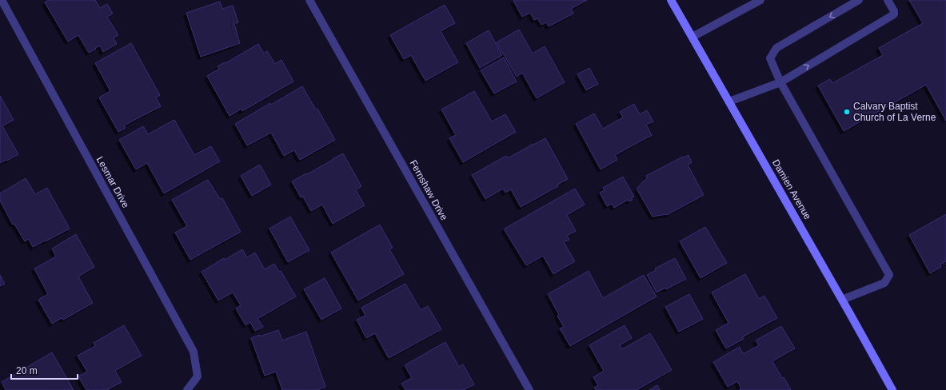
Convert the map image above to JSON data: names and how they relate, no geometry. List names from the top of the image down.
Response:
{
  "streets": {
    "main road": ["Damien Avenue"],
    "street": ["Lesmar Drive", "Fernshaw Drive"]
  },
  "places": ["Calvary Baptist Church of La Verne"],
  "scale_bar": "20 m"
}
